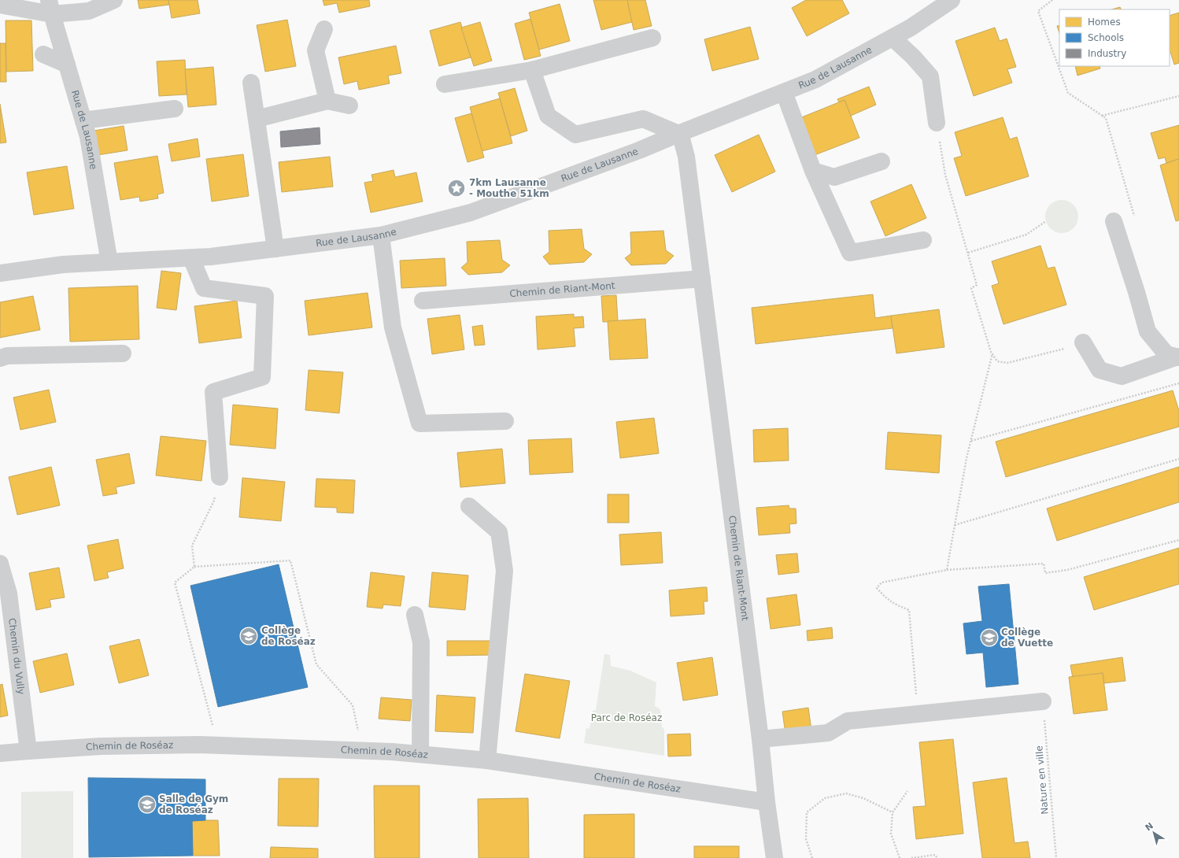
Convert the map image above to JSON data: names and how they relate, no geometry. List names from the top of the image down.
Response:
{
  "streets": {
    "street": [
      "Rue de Lausanne",
      "Chemin de Riant-Mont",
      "Chemin du Vully",
      "Chemin de Roséaz"
    ],
    "path": ["Nature en ville"]
  },
  "crossings": [
    ["Rue de Lausanne", "Chemin de Riant-Mont"],
    ["Chemin de Riant-Mont", "Chemin de Roséaz"],
    ["Chemin du Vully", "Chemin de Roséaz"]
  ],
  "parks": ["Parc de Roséaz"],
  "places": {
    "place": ["7km Lausanne - Mouthe 51km"],
    "school or university": ["Collège de Roséaz", "Collège de Vuette", "Salle de Gym de Roséaz"]
  },
  "legend": ["Homes", "Schools", "Industry"],
  "north": "top left"
}
